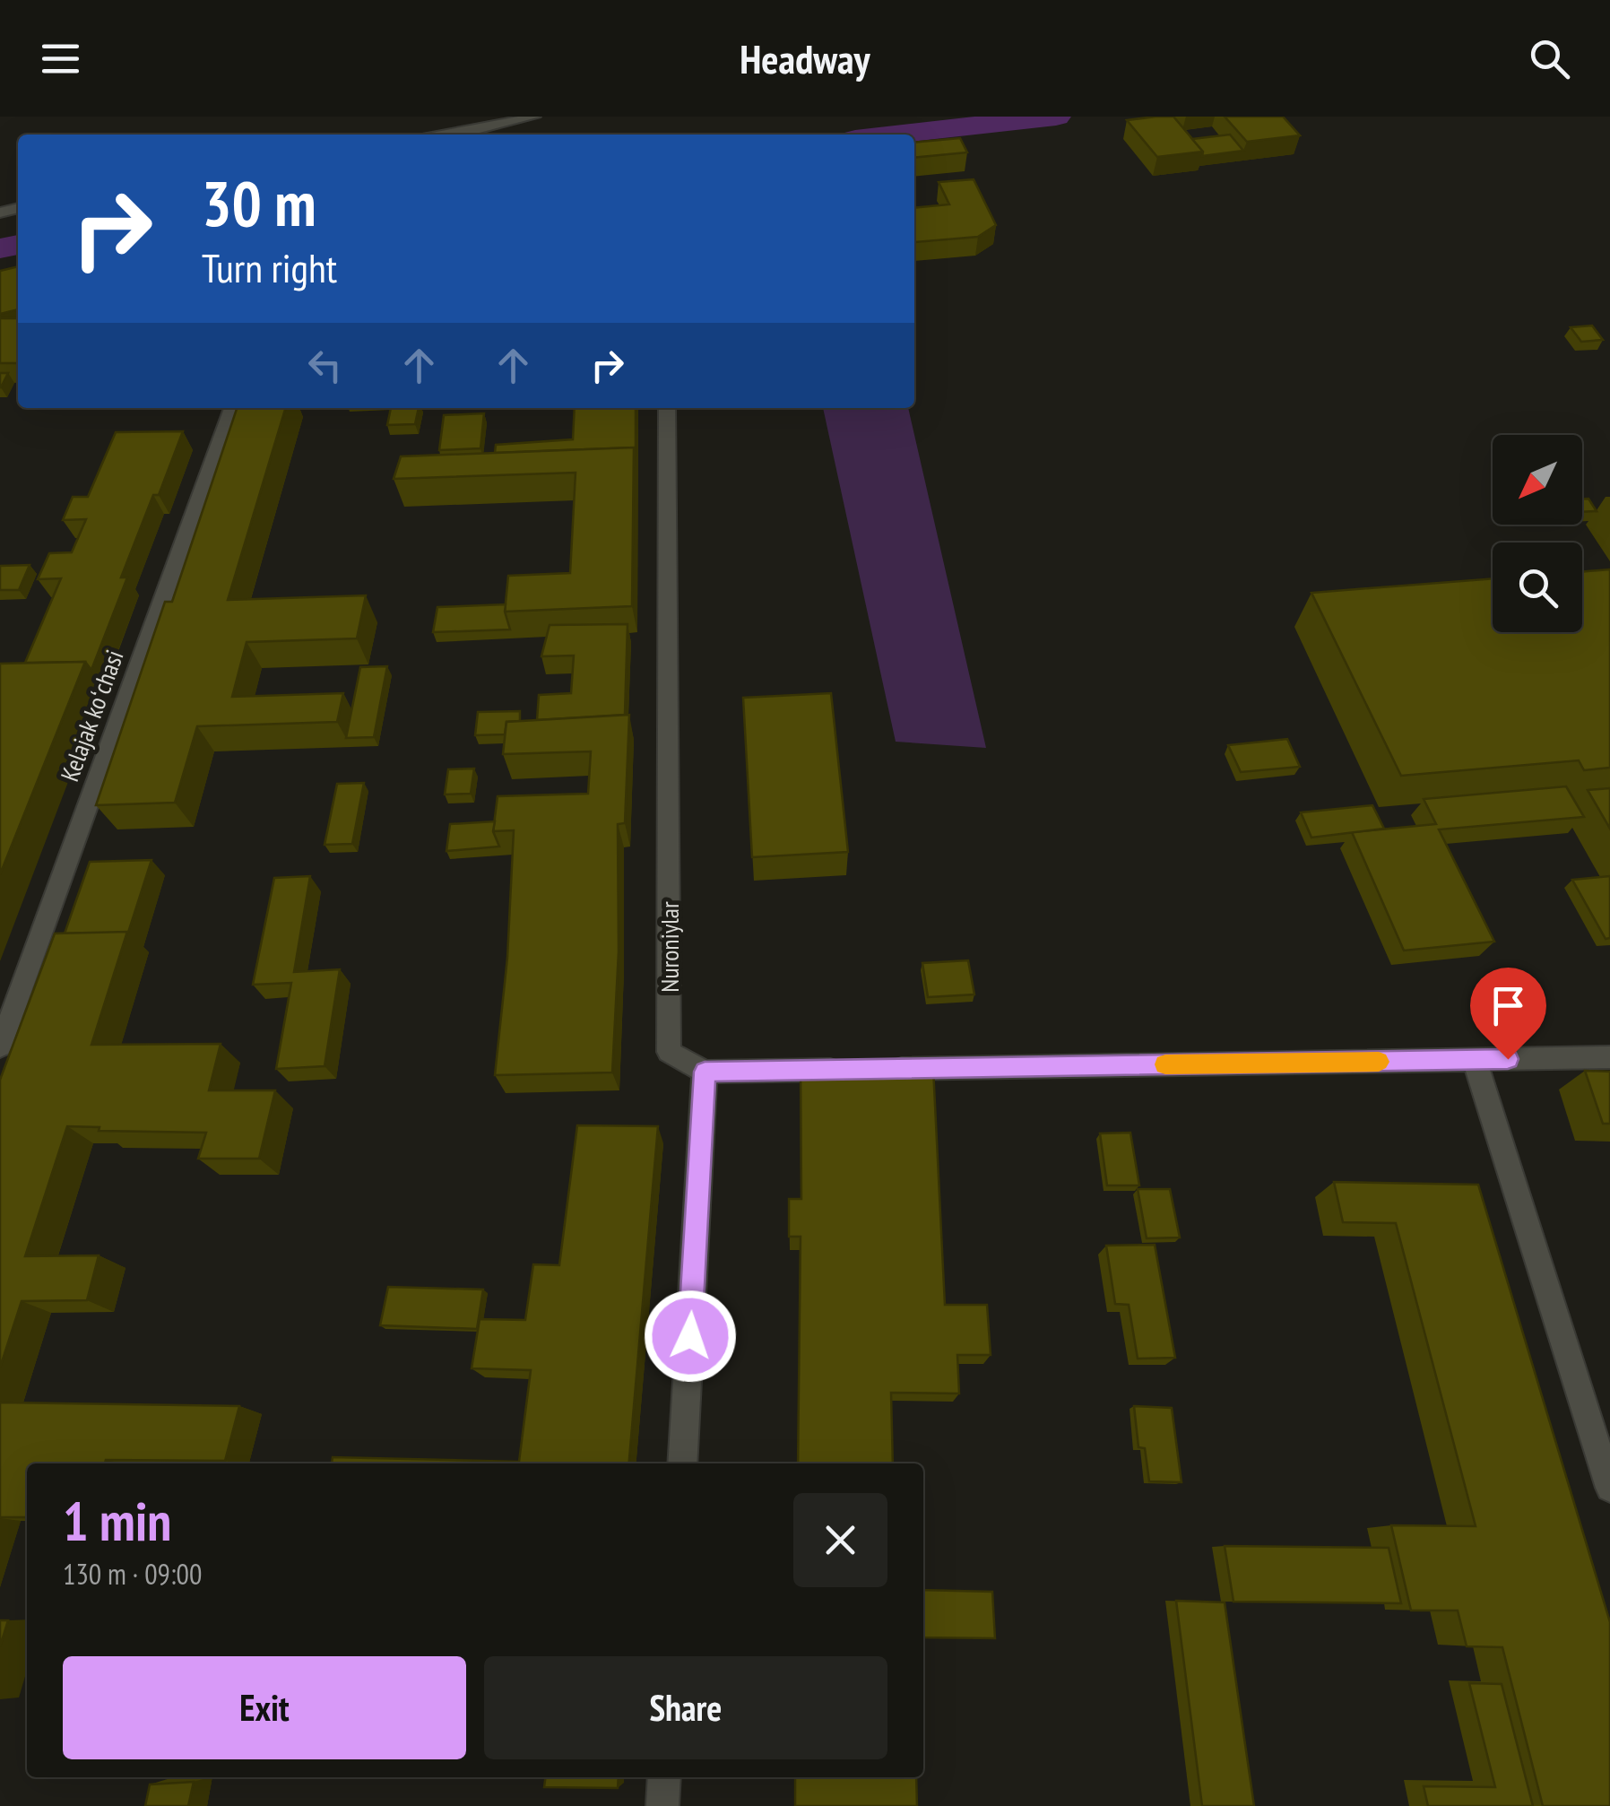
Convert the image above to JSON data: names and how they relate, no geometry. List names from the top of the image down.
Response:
{
  "streets": {
    "street": ["Kelajak koʻchasi", "Nuroniylar"]
  },
  "north": "bottom left",
  "page": {
    "header": "Headway",
    "turn": ["30 m", "Turn right"],
    "heading": ["1 min", "130 m · 09:00"],
    "buttons": ["Exit", "Share"]
  }
}
